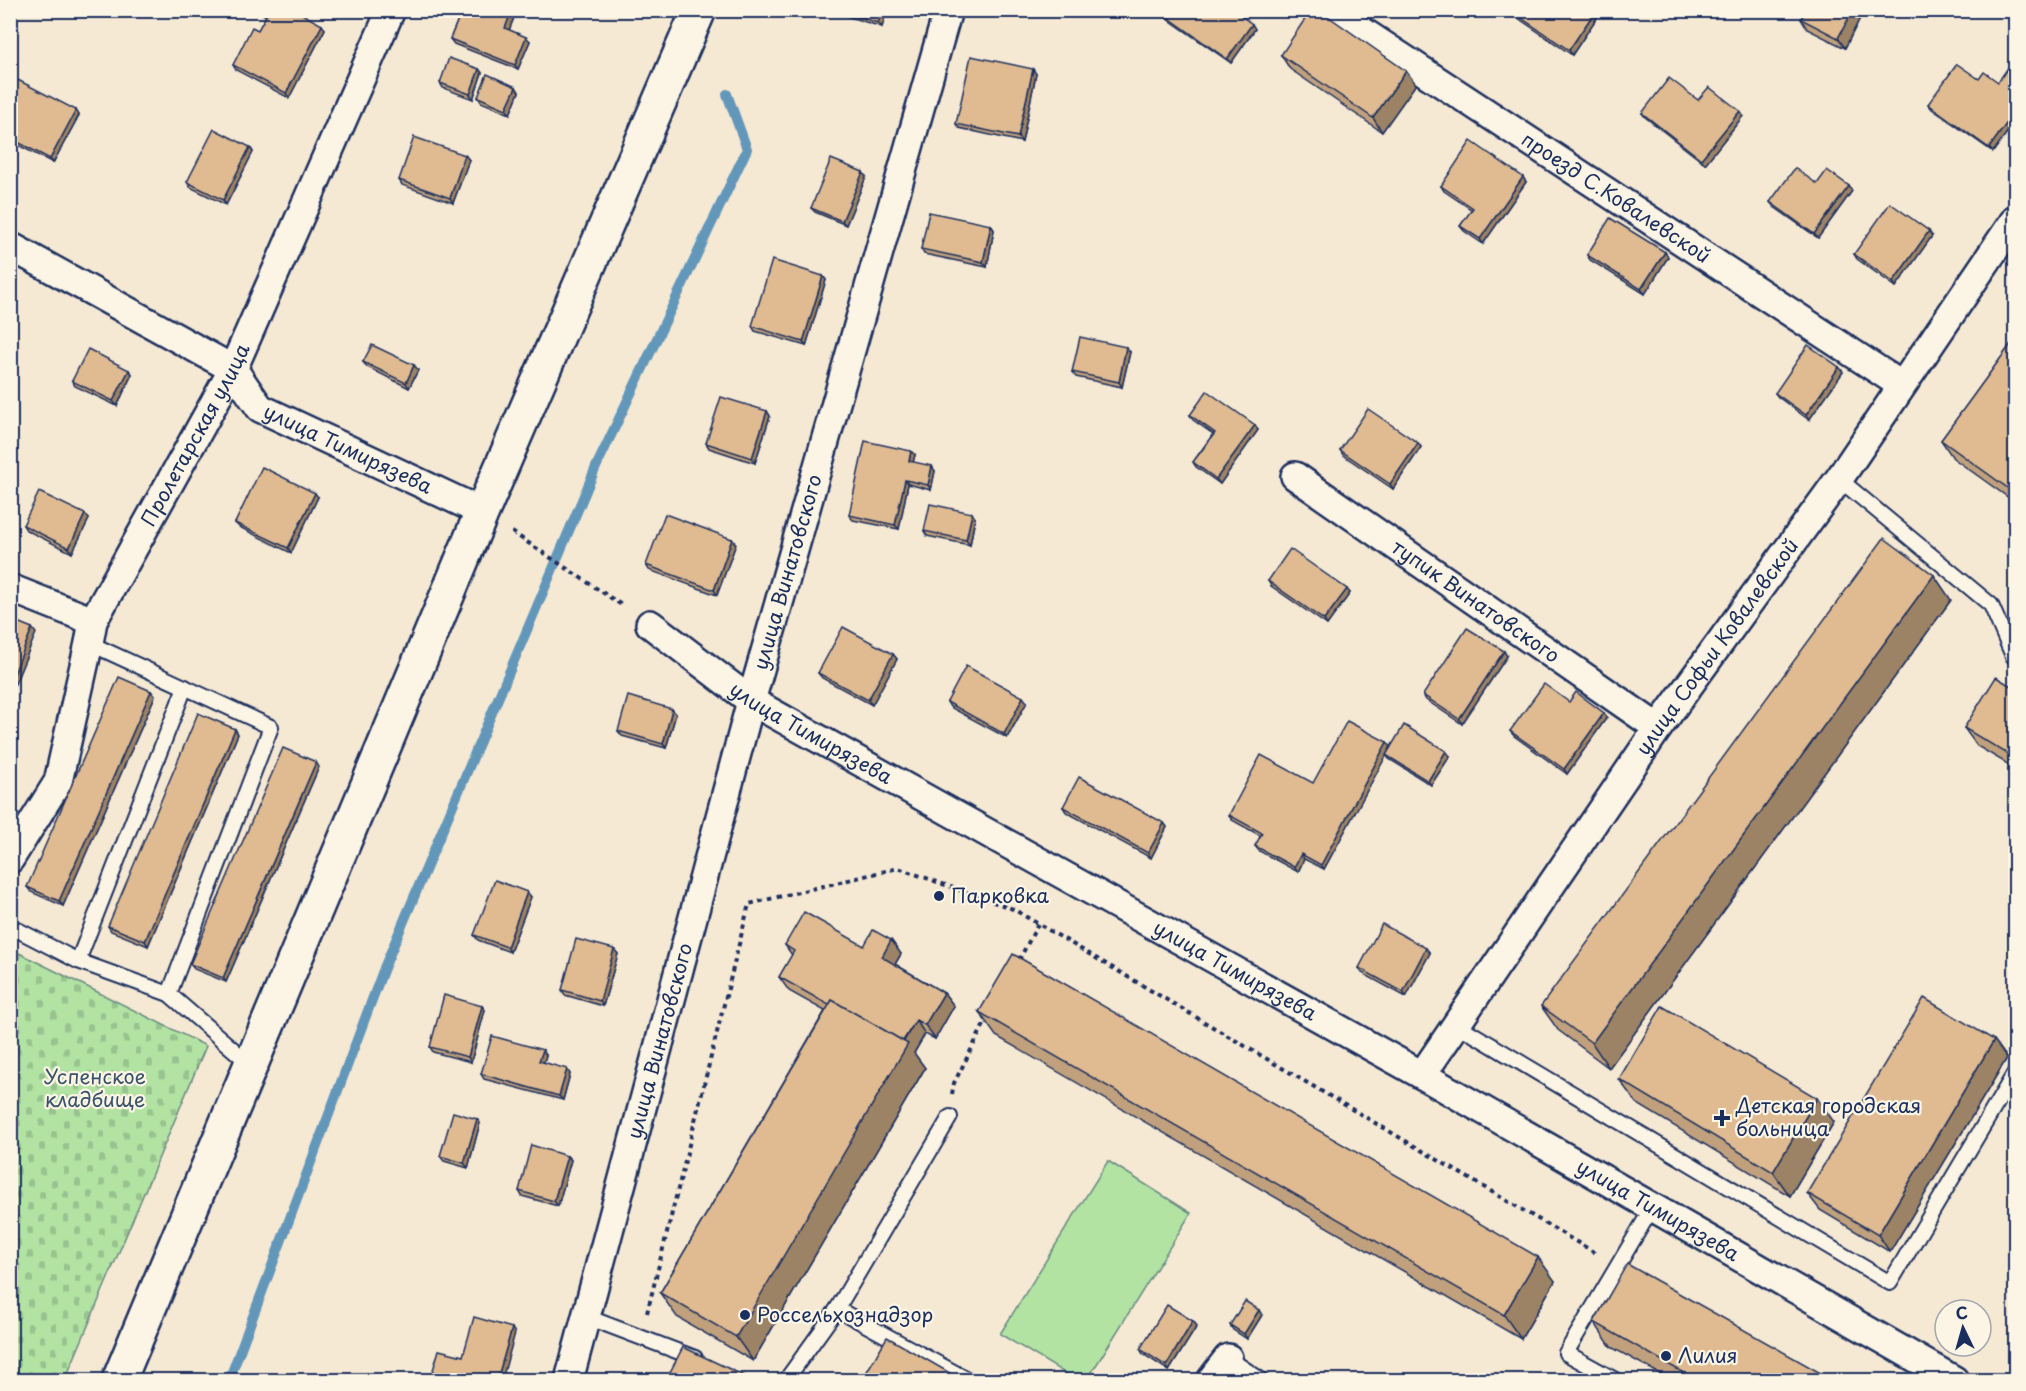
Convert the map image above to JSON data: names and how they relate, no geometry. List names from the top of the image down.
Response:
{
  "streets": {
    "street": [
      "проезд С.Ковалевской",
      "Пролетарская улица",
      "улица Тимирязева",
      "улица Винатовского",
      "тупик Винатовского",
      "улица Софьи Ковалевской"
    ]
  },
  "crossings": [
    ["проезд С.Ковалевской", "улица Софьи Ковалевской"],
    ["Пролетарская улица", "улица Тимирязева"],
    ["улица Тимирязева", "улица Винатовского"],
    ["улица Тимирязева", "улица Софьи Ковалевской"],
    ["тупик Винатовского", "улица Софьи Ковалевской"]
  ],
  "parks": ["Успенское кладбище"],
  "places": {
    "other": ["Парковка", "Россельхознадзор", "Лилия"],
    "health": ["Детская городская больница"]
  },
  "north": "top"
}
